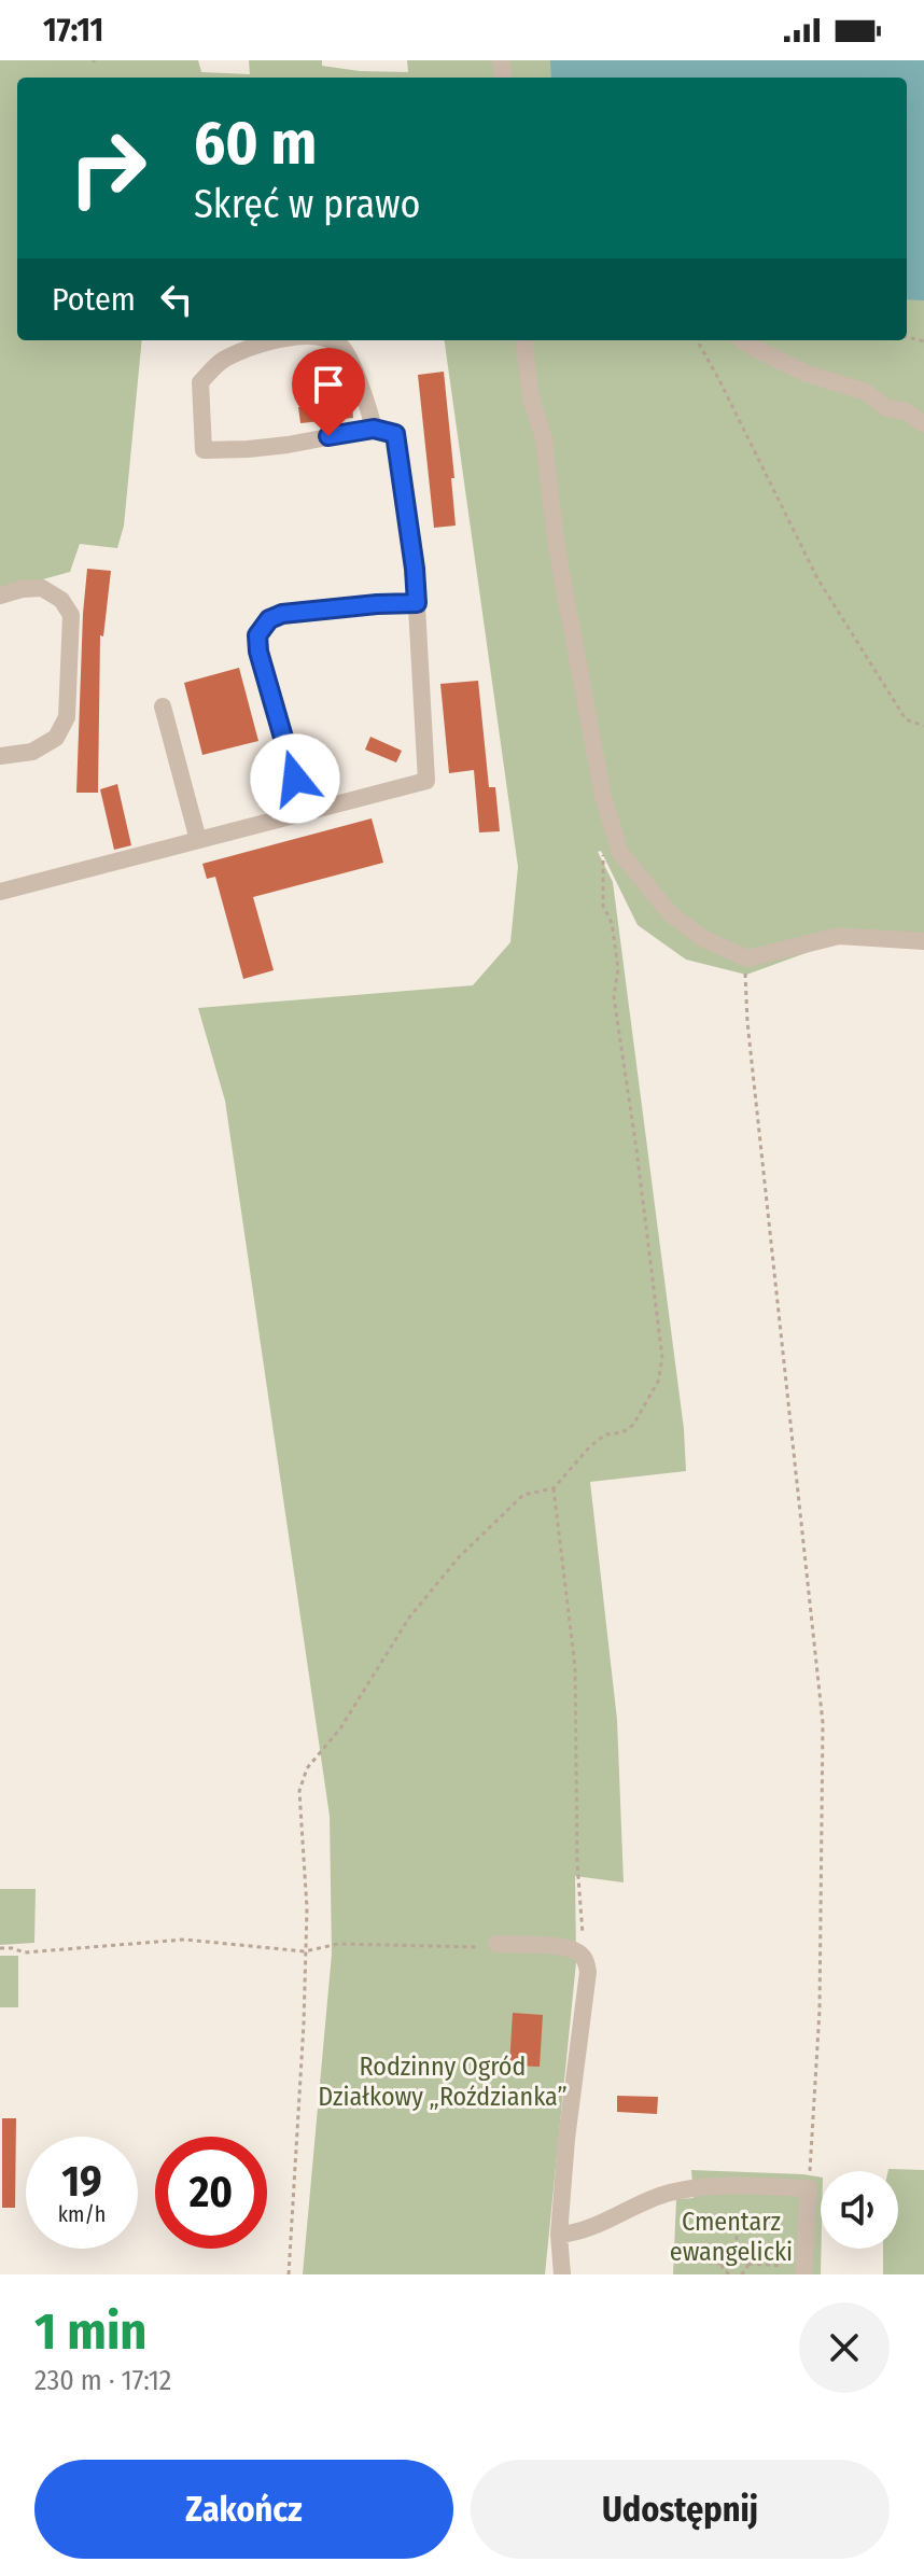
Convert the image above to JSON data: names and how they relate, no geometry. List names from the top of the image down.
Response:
{
  "parks": ["Rodzinny Ogród Działkowy „Roździanka”", "Cmentarz ewangelicki"],
  "page": {
    "status": "17:11",
    "turn": ["60 m", "Skręć w prawo"],
    "then": "Potem",
    "speed": "19 km/h",
    "limit": "20",
    "heading": ["1 min", "230 m · 17:12"],
    "buttons": ["Zakończ", "Udostępnij"]
  }
}
